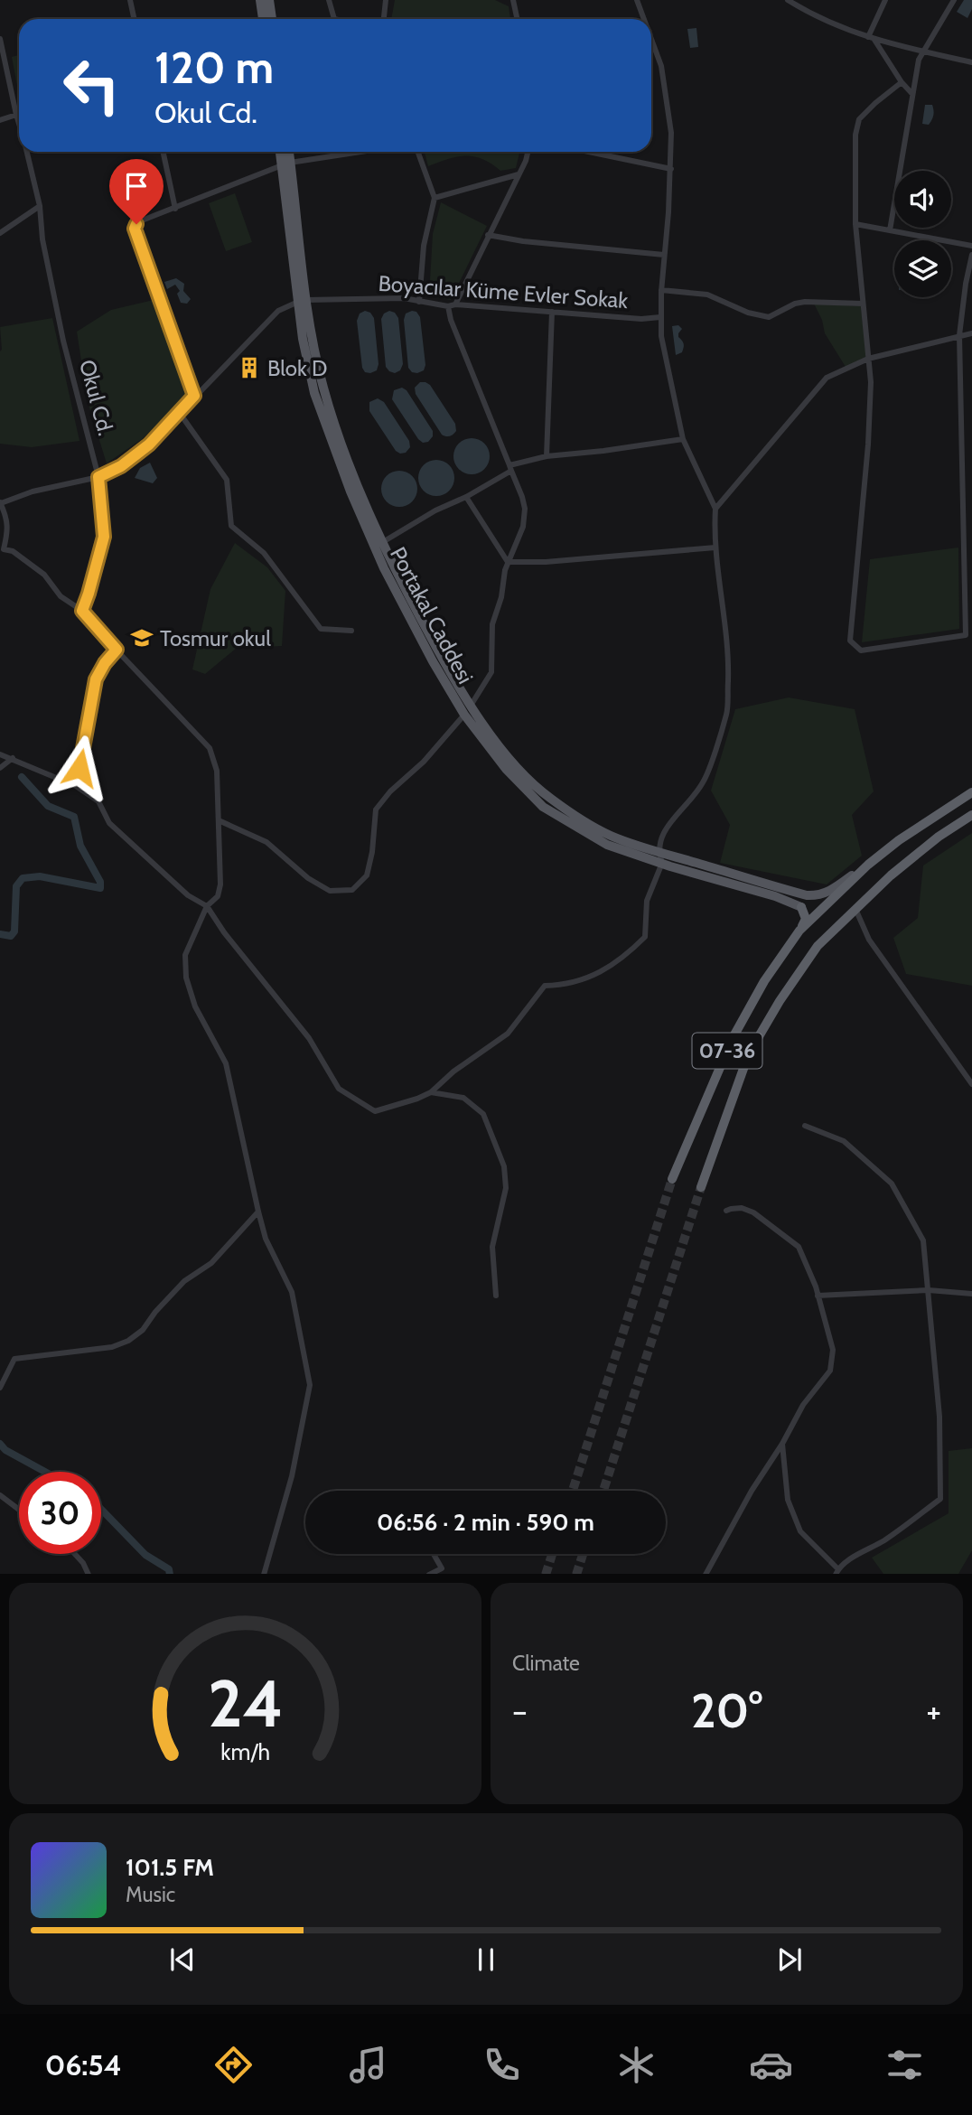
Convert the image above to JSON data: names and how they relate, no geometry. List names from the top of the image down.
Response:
{
  "streets": {
    "highway": ["07-36"],
    "main road": ["Portakal Caddesi"],
    "street": ["Boyacılar Küme Evler Sokak", "Okul Cd."]
  },
  "crossings": [
    ["Boyacılar Küme Evler Sokak", "Portakal Caddesi"],
    ["Portakal Caddesi", "07-36"]
  ],
  "places": {
    "building": ["Blok D"],
    "school or university": ["Tosmur okul"]
  },
  "page": {
    "turn": ["120 m", "Okul Cd."],
    "limit": "30",
    "trip": "06:56 · 2 min · 590 m",
    "tile": "Climate",
    "heat": ["−", "20°", "+"],
    "song": ["101.5 FM", "Music"],
    "tabs": "06:54",
    "gauge": ["24", "km/h"]
  }
}
